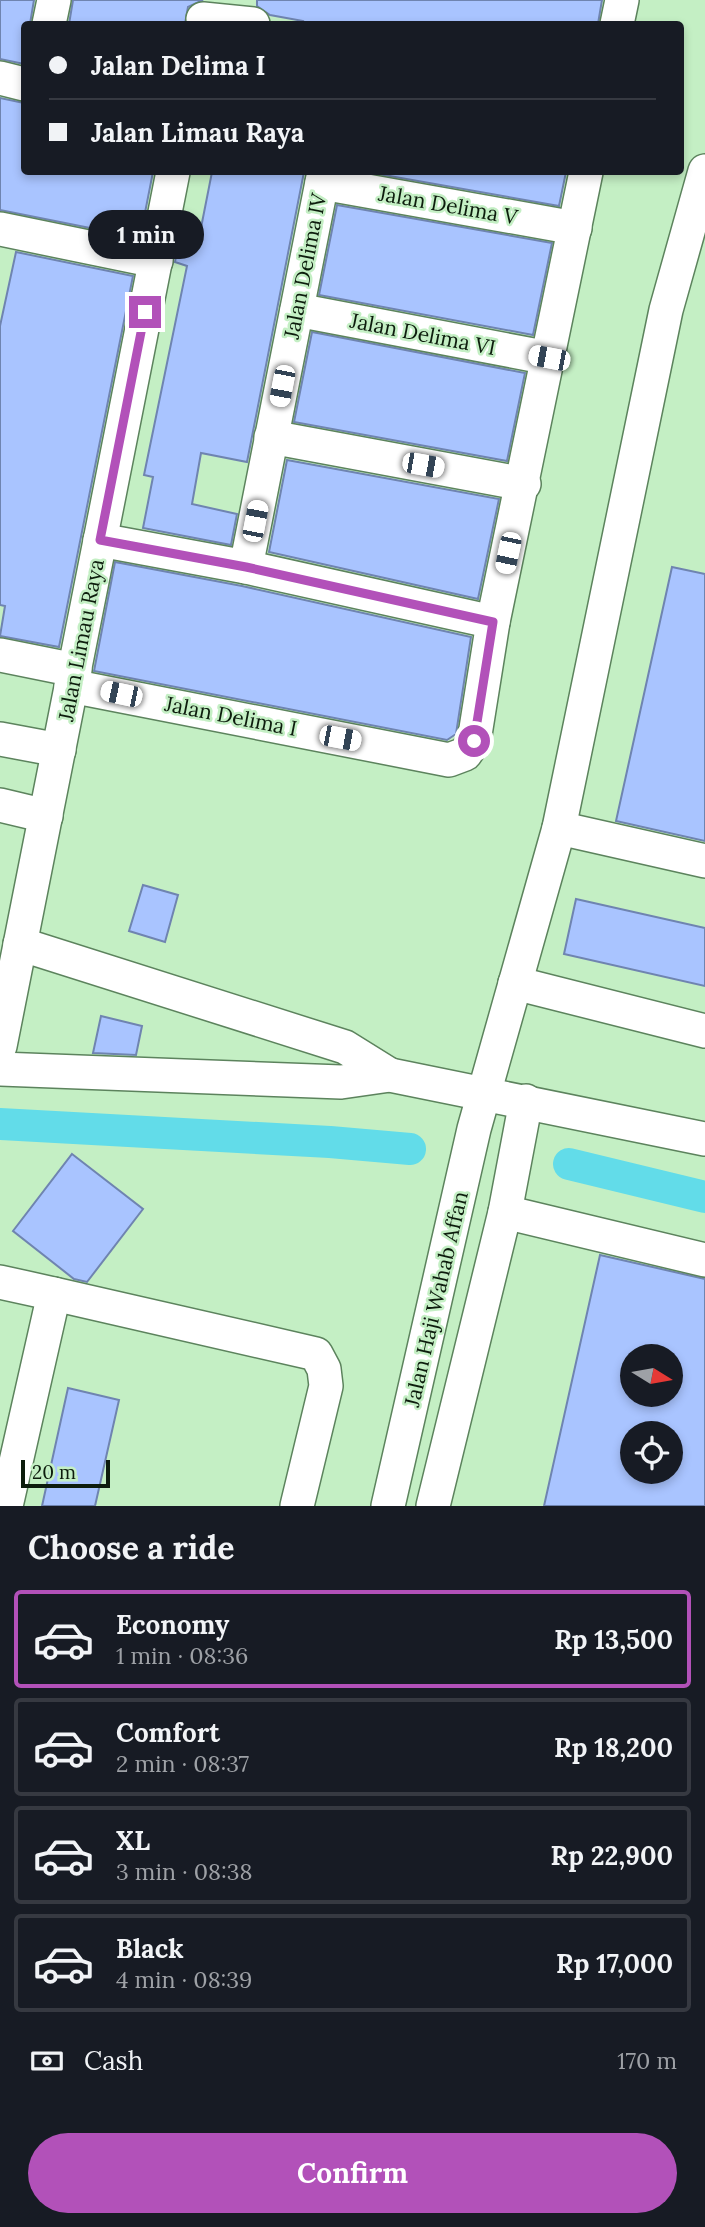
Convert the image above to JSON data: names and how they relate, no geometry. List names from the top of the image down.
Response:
{
  "streets": {
    "street": [
      "Jalan Delima V",
      "Jalan Delima IV",
      "Jalan Delima VI",
      "Jalan Limau Raya",
      "Jalan Delima I",
      "Jalan Haji Wahab Affan"
    ]
  },
  "crossings": [
    ["Jalan Delima V", "Jalan Delima IV"],
    ["Jalan Delima V", "Jalan Delima I"],
    ["Jalan Delima IV", "Jalan Delima VI"],
    ["Jalan Delima VI", "Jalan Delima I"],
    ["Jalan Limau Raya", "Jalan Delima I"]
  ],
  "scale_bar": "20 m",
  "north": "right",
  "page": {
    "banner": ["Jalan Delima I", "Jalan Limau Raya"],
    "bubble": "1 min",
    "scale": "20 m",
    "heading": "Choose a ride",
    "list": [
      {
        "name": "Economy",
        "note": "1 min · 08:36",
        "value": "Rp 13,500"
      },
      {
        "name": "Comfort",
        "note": "2 min · 08:37",
        "value": "Rp 18,200"
      },
      {
        "name": "XL",
        "note": "3 min · 08:38",
        "value": "Rp 22,900"
      },
      {
        "name": "Black",
        "note": "4 min · 08:39",
        "value": "Rp 17,000"
      }
    ],
    "pay": ["Cash", "170 m"],
    "buttons": "Confirm"
  }
}
